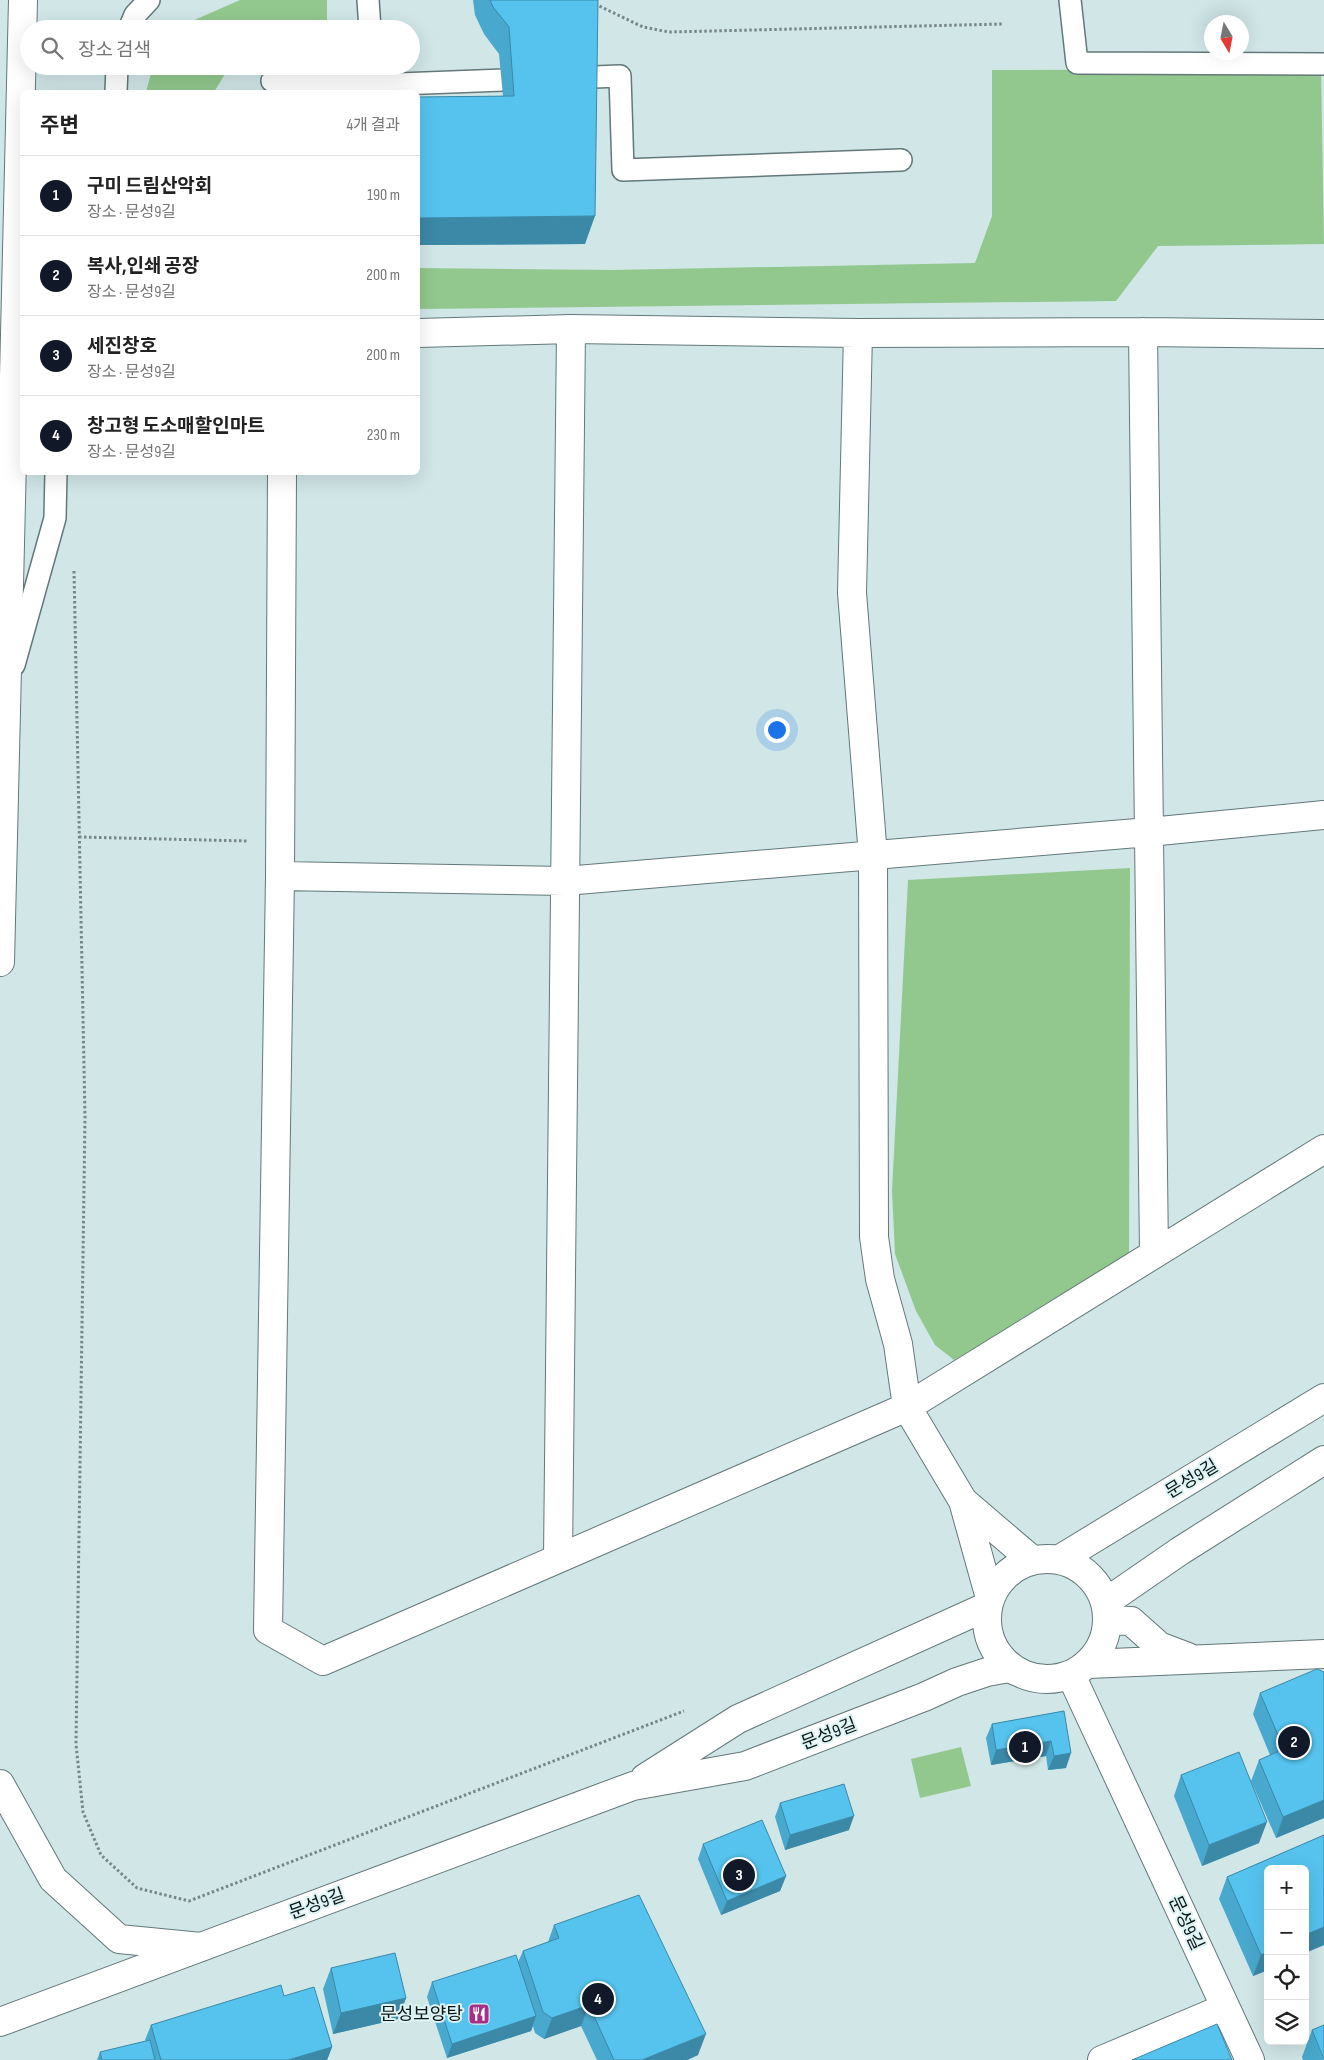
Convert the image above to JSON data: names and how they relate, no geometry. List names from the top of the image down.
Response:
{
  "streets": {
    "street": ["문성9길"]
  },
  "places": {
    "restaurant": ["문성보양탕"]
  },
  "north": "bottom",
  "page": {
    "search": "장소 검색",
    "heading": ["주변", "4개 결과"],
    "list": [
      {
        "mark": "1",
        "name": "구미 드림산악회",
        "note": "장소 · 문성9길",
        "value": "190 m"
      },
      {
        "mark": "2",
        "name": "복사,인쇄 공장",
        "note": "장소 · 문성9길",
        "value": "200 m"
      },
      {
        "mark": "3",
        "name": "세진창호",
        "note": "장소 · 문성9길",
        "value": "200 m"
      },
      {
        "mark": "4",
        "name": "창고형 도소매할인마트",
        "note": "장소 · 문성9길",
        "value": "230 m"
      }
    ],
    "pins": [
      "2",
      "1",
      "3",
      "4"
    ],
    "map_buttons": ["+", "−"]
  }
}
